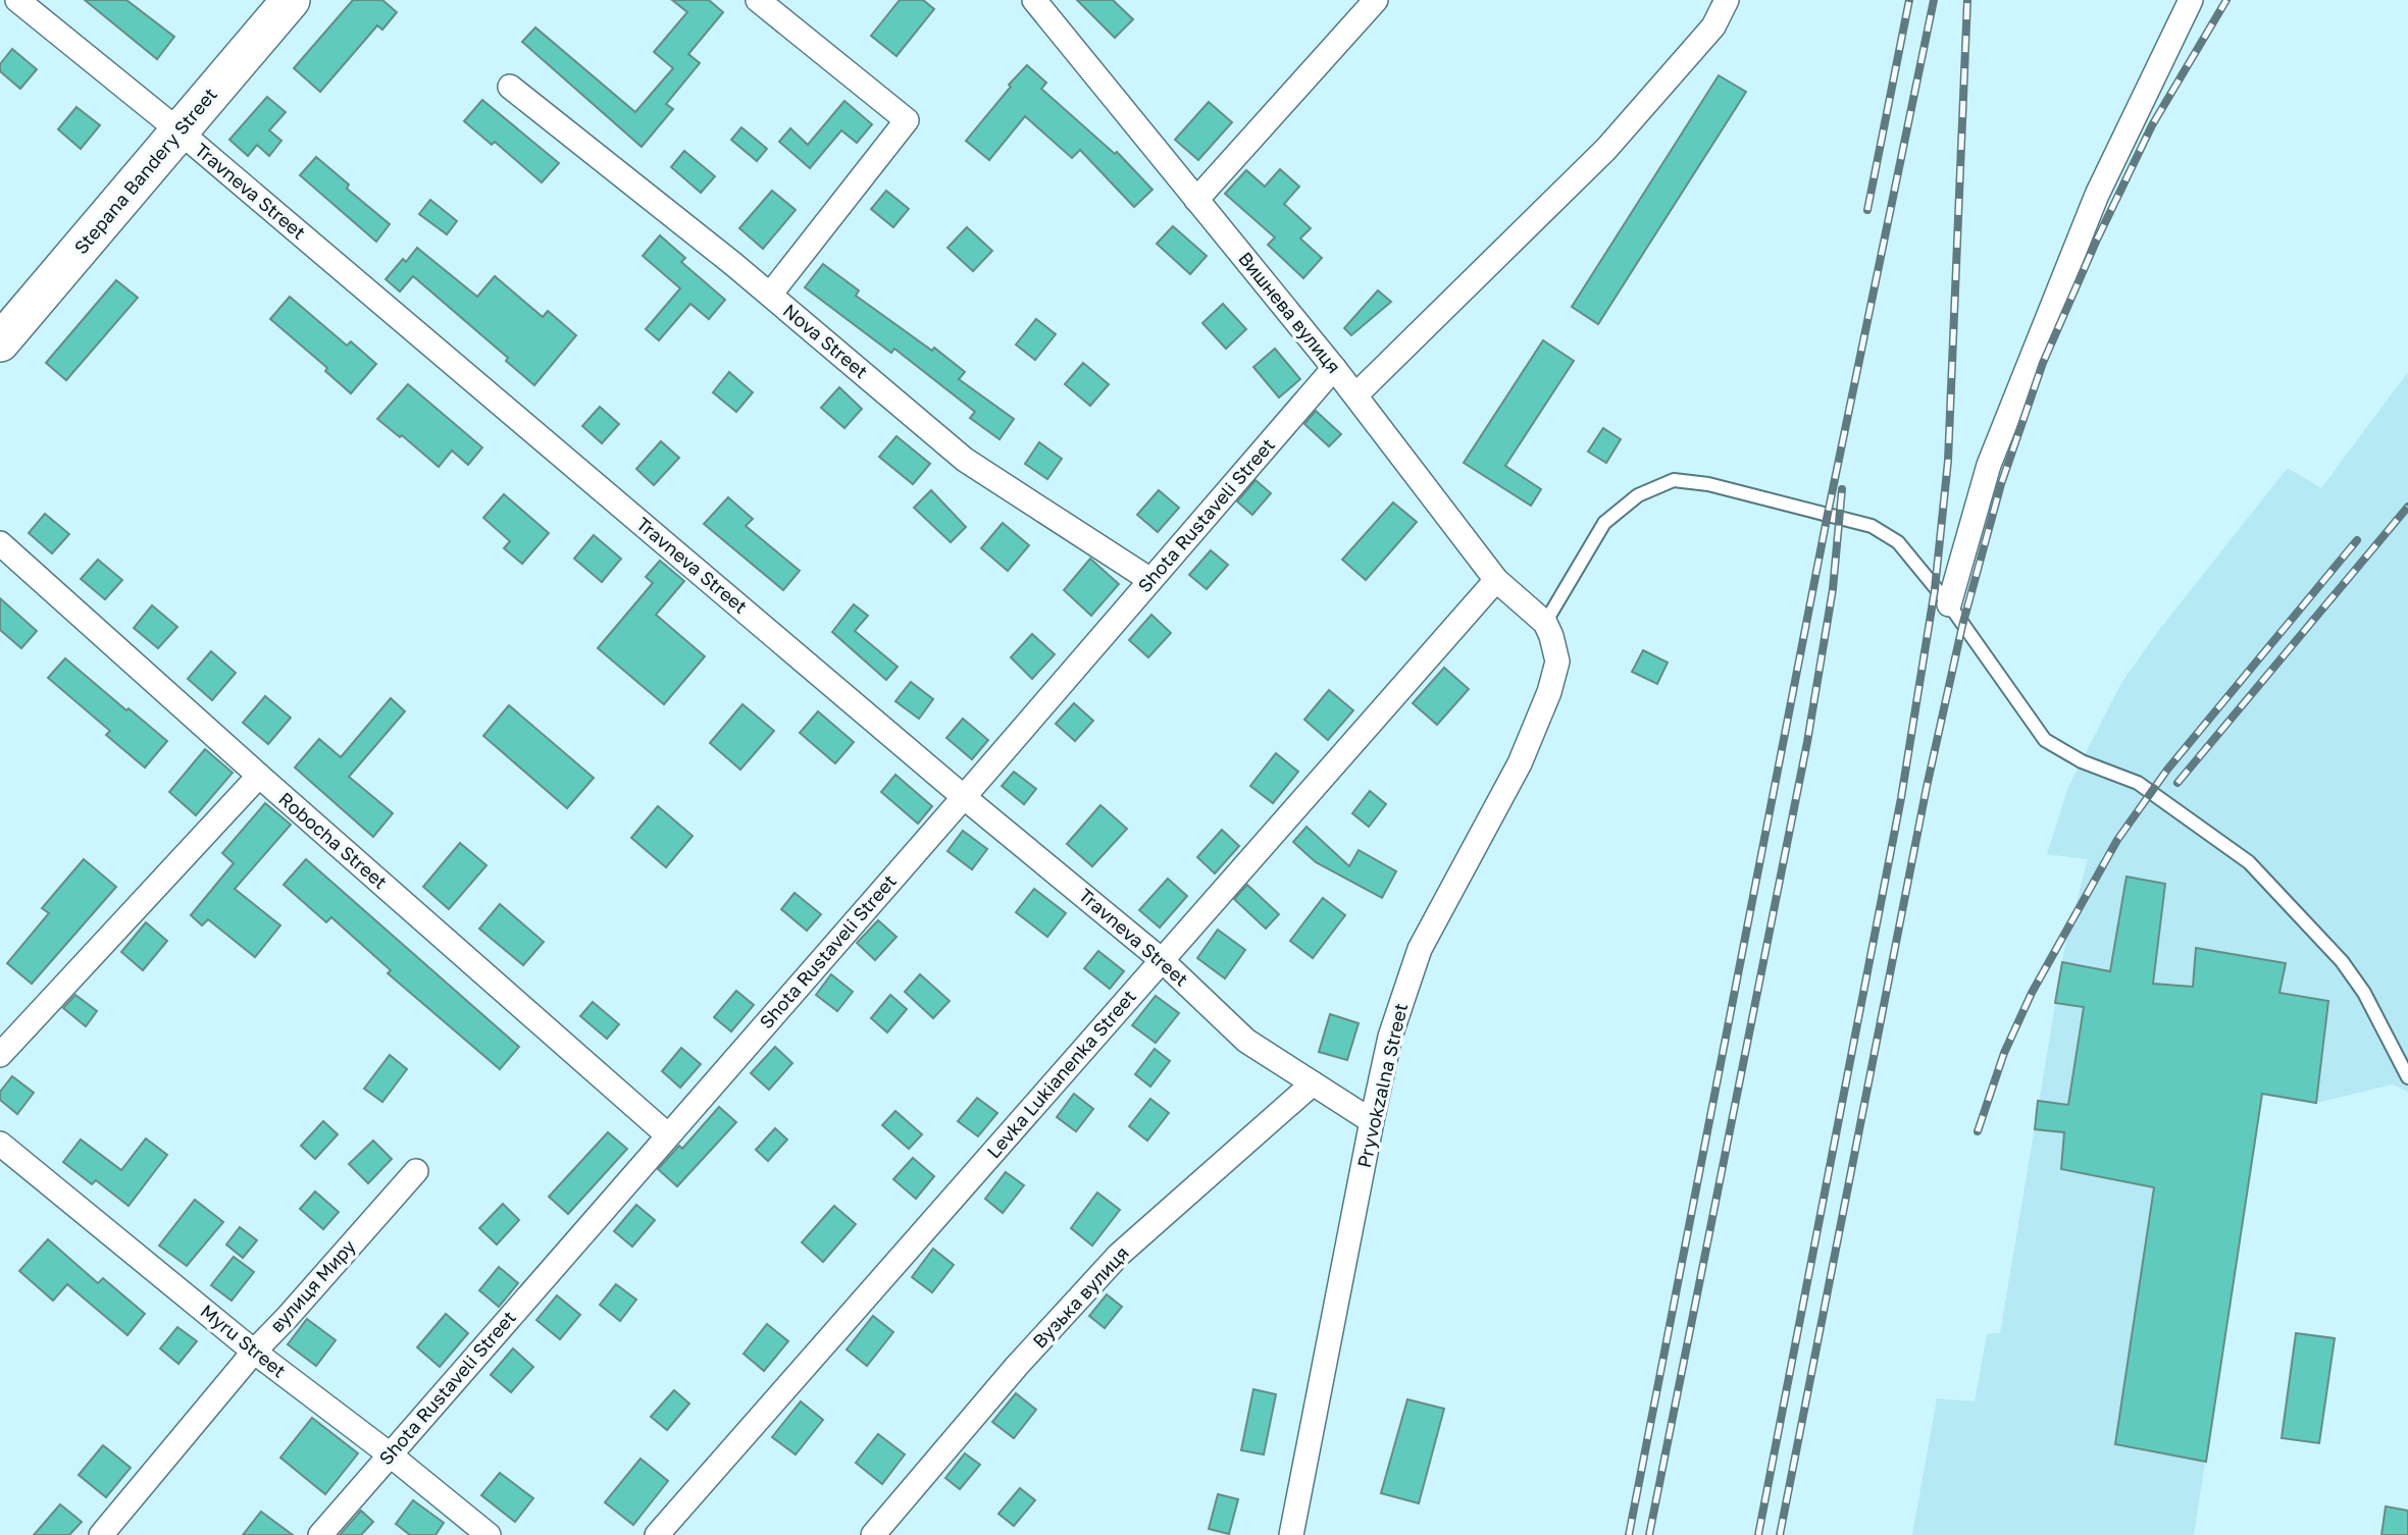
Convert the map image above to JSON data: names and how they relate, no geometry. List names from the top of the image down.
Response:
{
  "streets": {
    "main road": ["Stepana Bandery Street"],
    "street": [
      "Travneva Street",
      "Вишнева вулиця",
      "Nova Street",
      "Shota Rustaveli Street",
      "Robocha Street",
      "Levka Lukianenka Street",
      "Pryvokzalna Street",
      "вулиця Миру",
      "Вузька вулиця",
      "Myru Street"
    ]
  },
  "crossings": [
    ["Stepana Bandery Street", "Travneva Street"],
    ["Travneva Street", "Shota Rustaveli Street"],
    ["Travneva Street", "Levka Lukianenka Street"],
    ["Travneva Street", "Pryvokzalna Street"],
    ["Travneva Street", "Вузька вулиця"],
    ["Вишнева вулиця", "Shota Rustaveli Street"],
    ["Вишнева вулиця", "Levka Lukianenka Street"],
    ["Вишнева вулиця", "Pryvokzalna Street"],
    ["Nova Street", "Shota Rustaveli Street"],
    ["Shota Rustaveli Street", "Robocha Street"],
    ["Shota Rustaveli Street", "Myru Street"],
    ["вулиця Миру", "Myru Street"]
  ]
}
